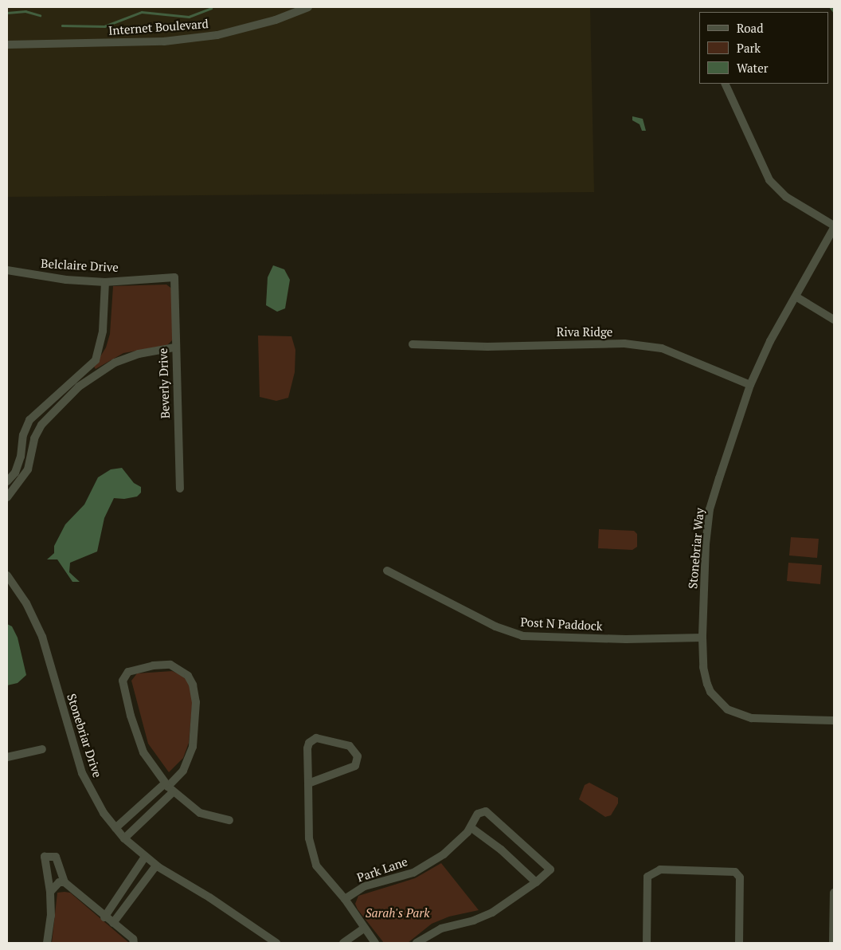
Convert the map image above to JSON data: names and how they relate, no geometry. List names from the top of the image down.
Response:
{
  "streets": {
    "street": [
      "Internet Boulevard",
      "Belclaire Drive",
      "Riva Ridge",
      "Beverly Drive",
      "Stonebriar Way",
      "Post N Paddock",
      "Stonebriar Drive",
      "Park Lane"
    ]
  },
  "crossings": [
    ["Belclaire Drive", "Beverly Drive"],
    ["Riva Ridge", "Stonebriar Way"],
    ["Stonebriar Way", "Post N Paddock"]
  ],
  "parks": ["Sarah's Park"],
  "legend": ["Road", "Park", "Water"]
}
